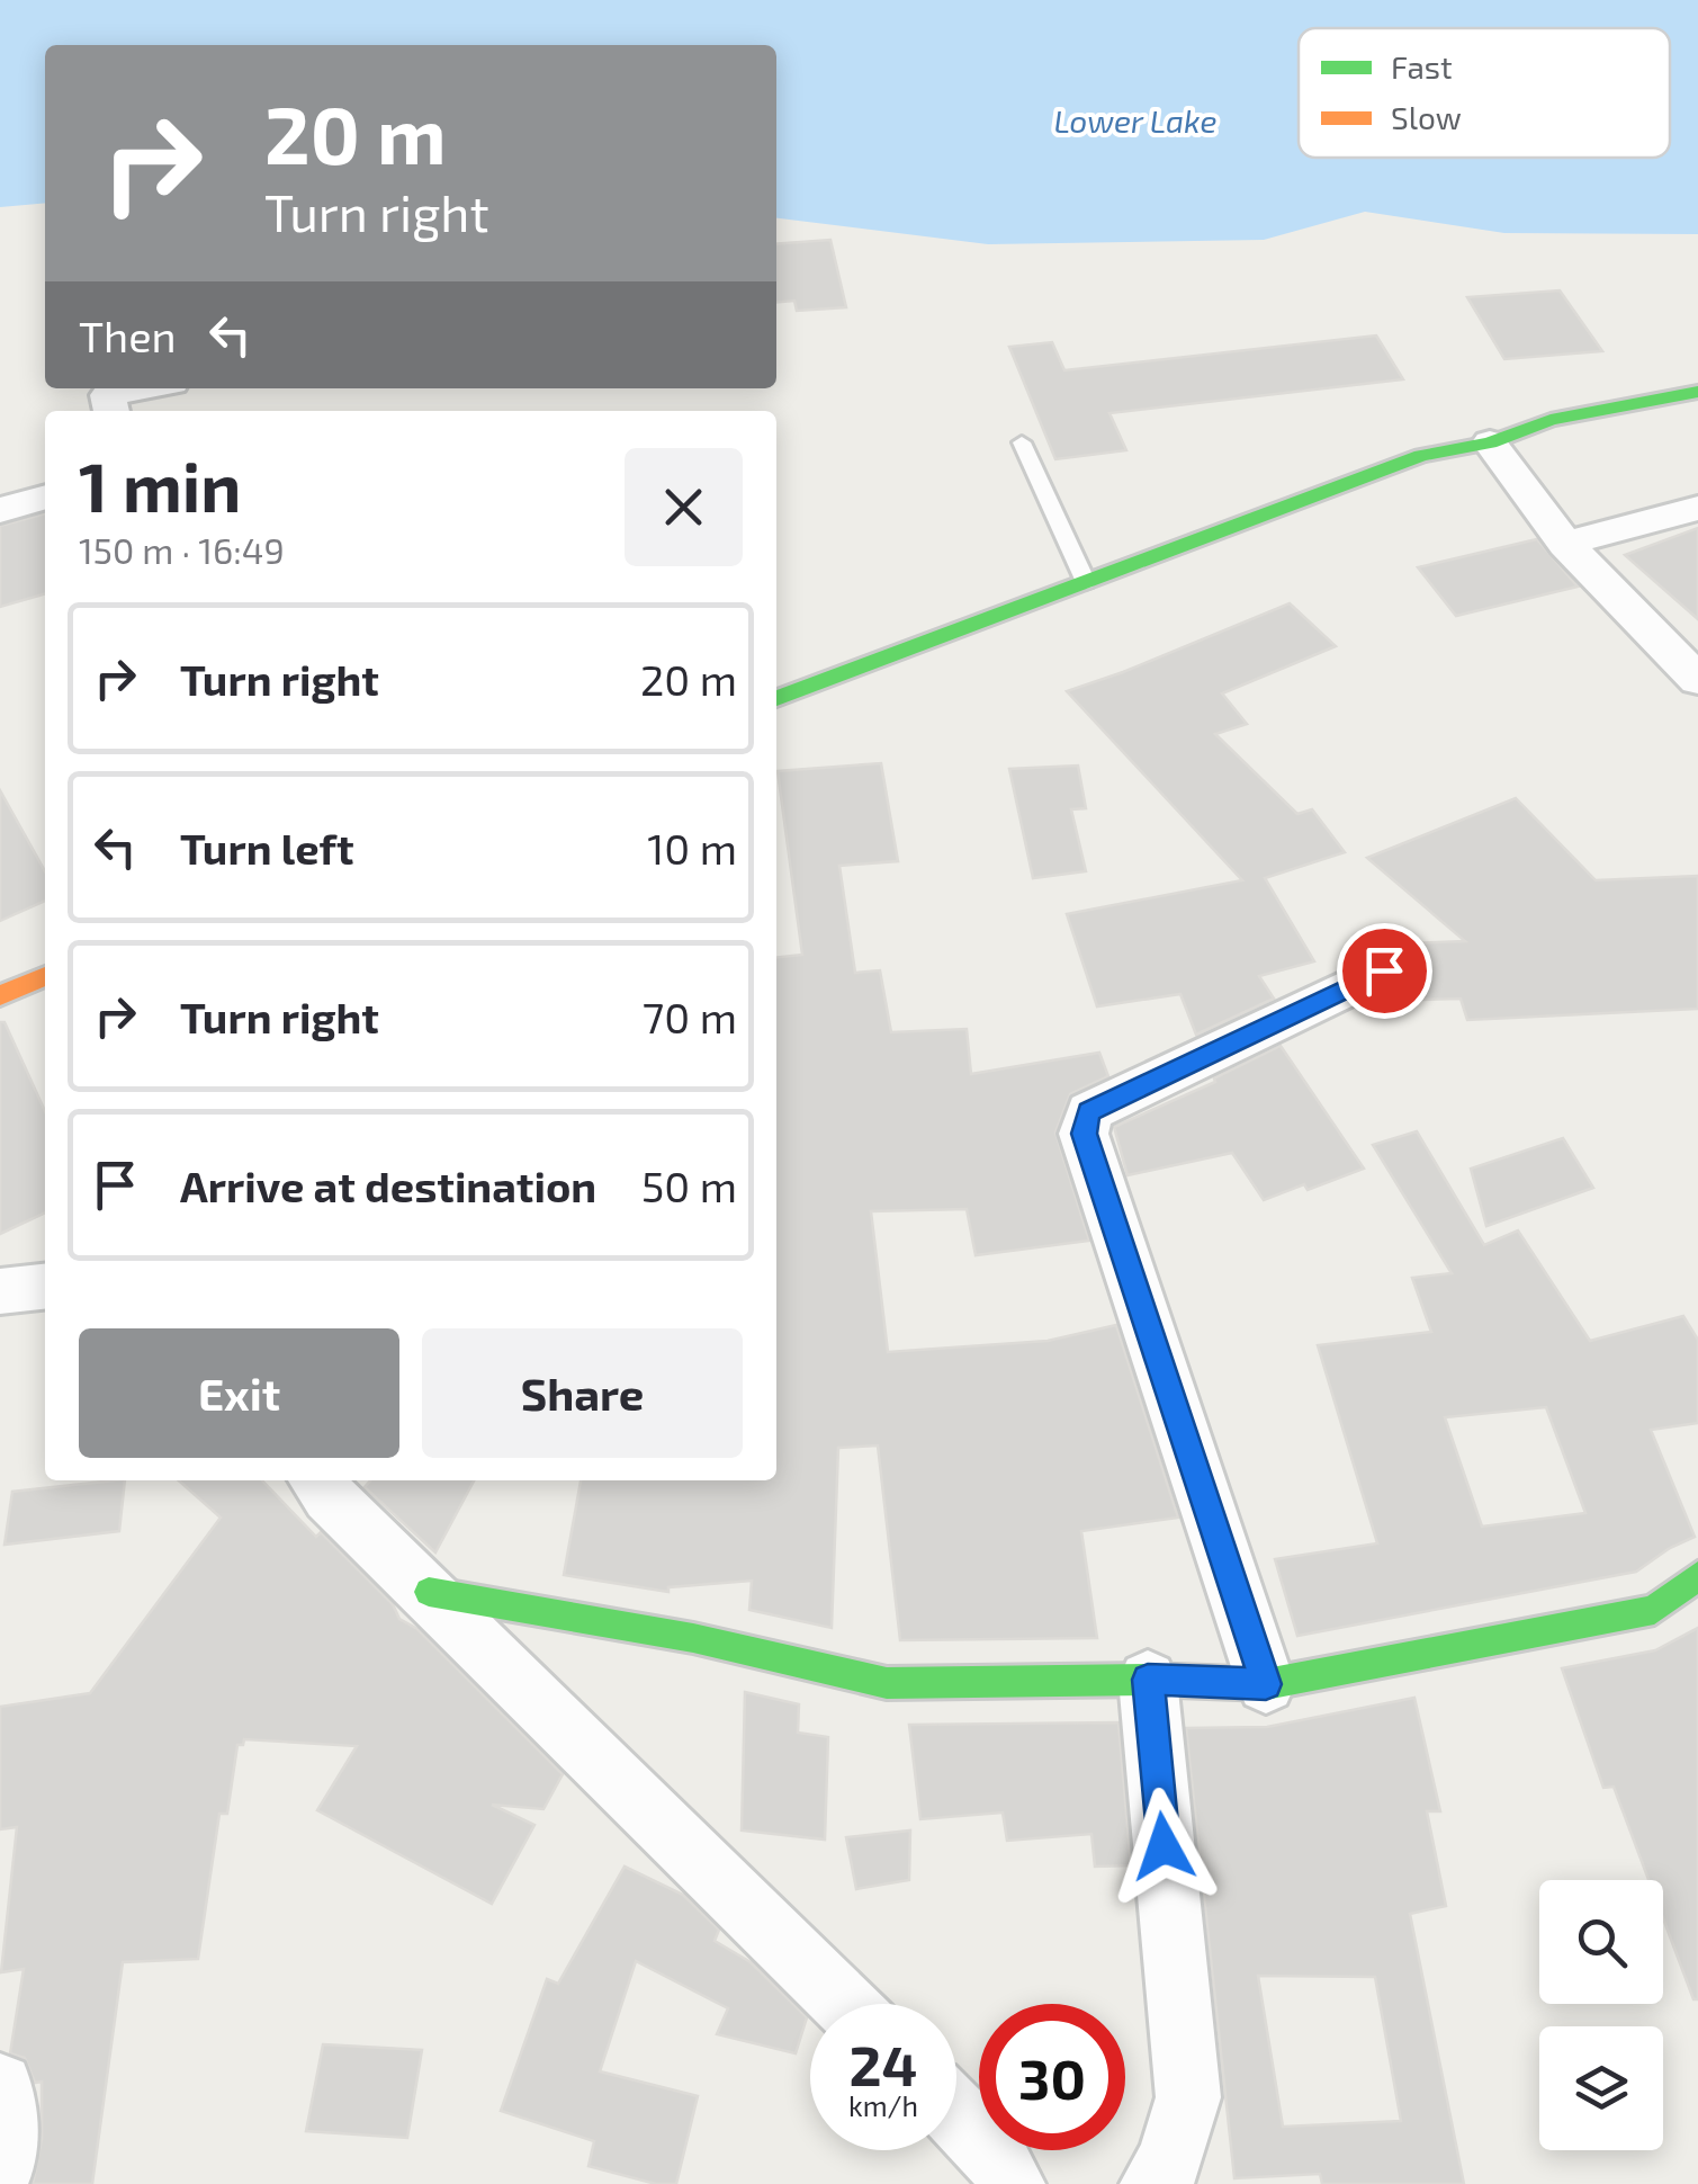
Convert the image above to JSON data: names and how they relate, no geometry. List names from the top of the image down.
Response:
{
  "water": ["Lower Lake"],
  "legend": ["Fast", "Slow"],
  "page": {
    "turn": ["20 m", "Turn right"],
    "then": "Then",
    "heading": ["1 min", "150 m · 16:49"],
    "list": [
      {
        "name": "Turn right",
        "value": "20 m"
      },
      {
        "name": "Turn left",
        "value": "10 m"
      },
      {
        "name": "Turn right",
        "value": "70 m"
      },
      {
        "name": "Arrive at destination",
        "value": "50 m"
      }
    ],
    "buttons": ["Exit", "Share"],
    "speed": "24 km/h",
    "limit": "30"
  }
}
